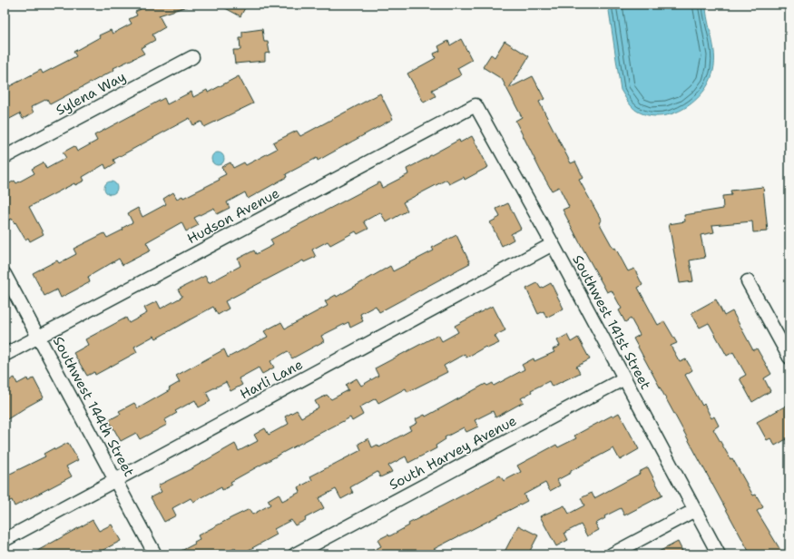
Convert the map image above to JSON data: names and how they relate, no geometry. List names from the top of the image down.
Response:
{
  "streets": {
    "street": [
      "Sylena Way",
      "Hudson Avenue",
      "Southwest 141st Street",
      "Harli Lane",
      "Southwest 144th Street",
      "South Harvey Avenue"
    ]
  },
  "crossings": [
    ["Hudson Avenue", "Southwest 141st Street"],
    ["Hudson Avenue", "Southwest 144th Street"],
    ["Southwest 141st Street", "Harli Lane"],
    ["Southwest 141st Street", "South Harvey Avenue"],
    ["Harli Lane", "Southwest 144th Street"]
  ]
}
